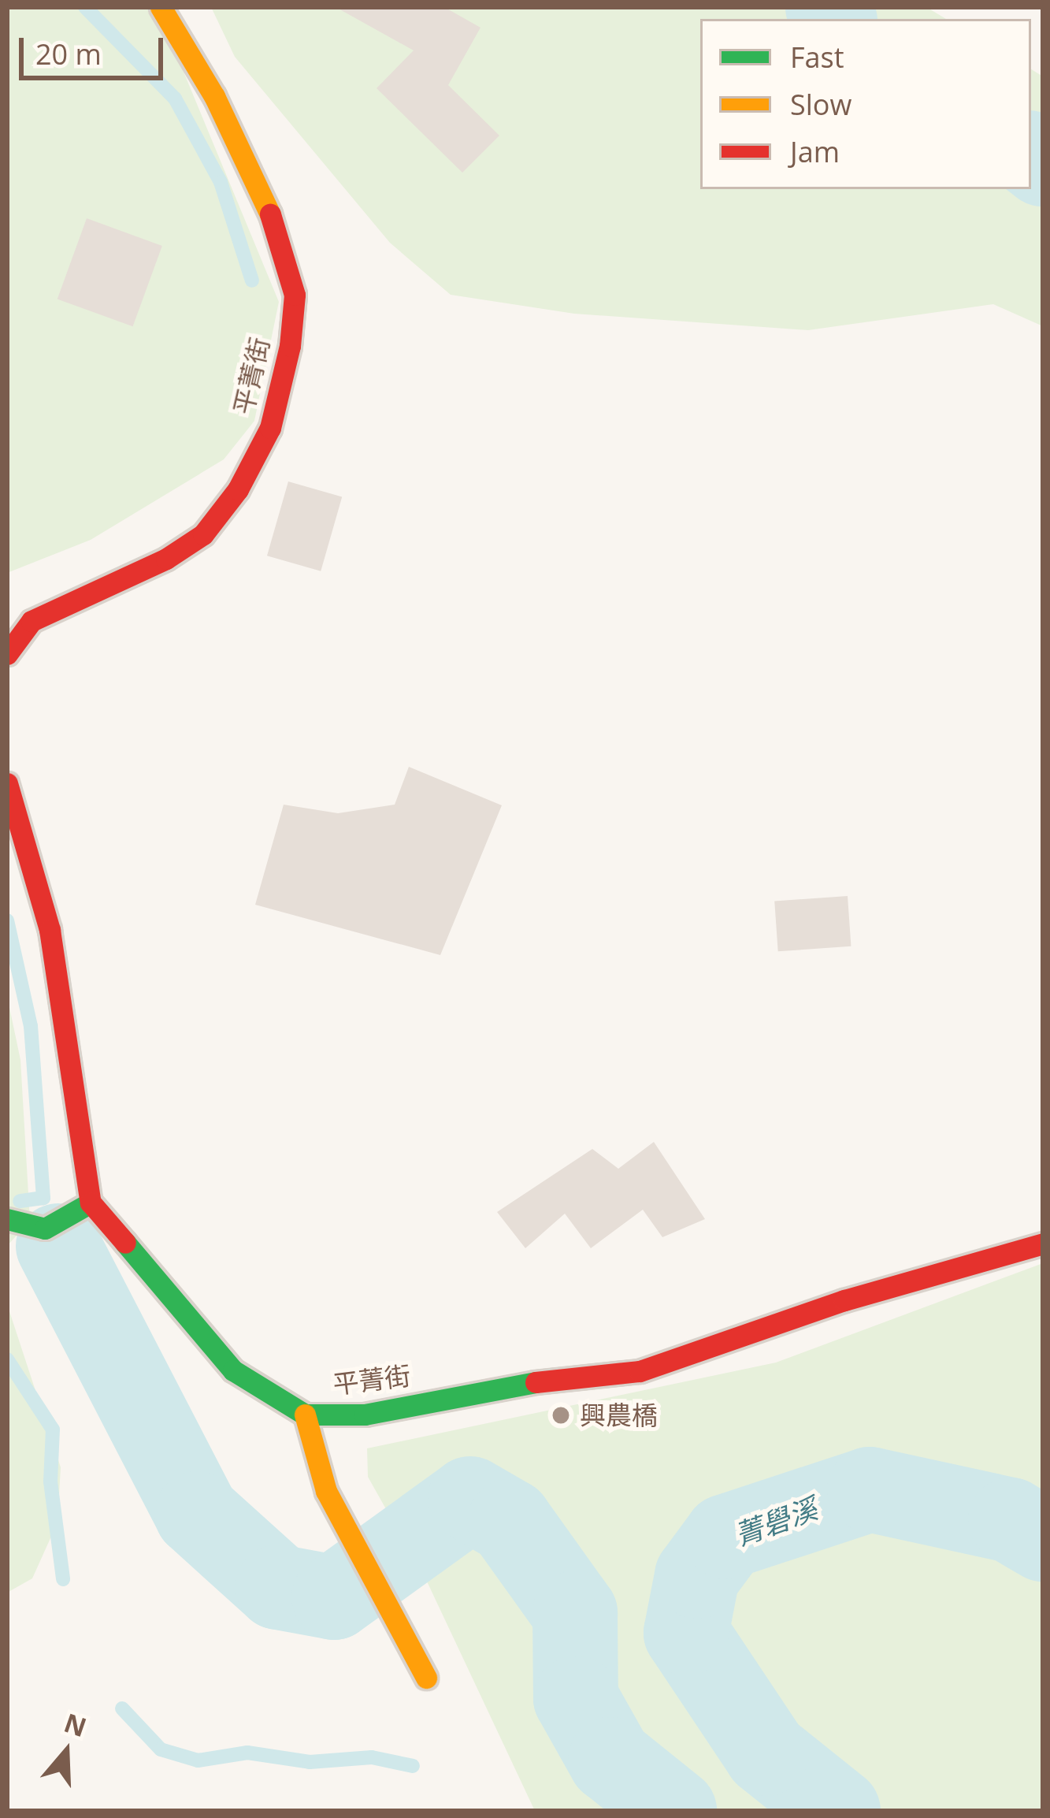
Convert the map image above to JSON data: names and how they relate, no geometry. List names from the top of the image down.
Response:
{
  "streets": {
    "street": ["平菁街"]
  },
  "water": ["菁礐溪"],
  "places": ["興農橋"],
  "legend": ["Fast", "Slow", "Jam"],
  "scale_bar": "20 m",
  "north": "top"
}
